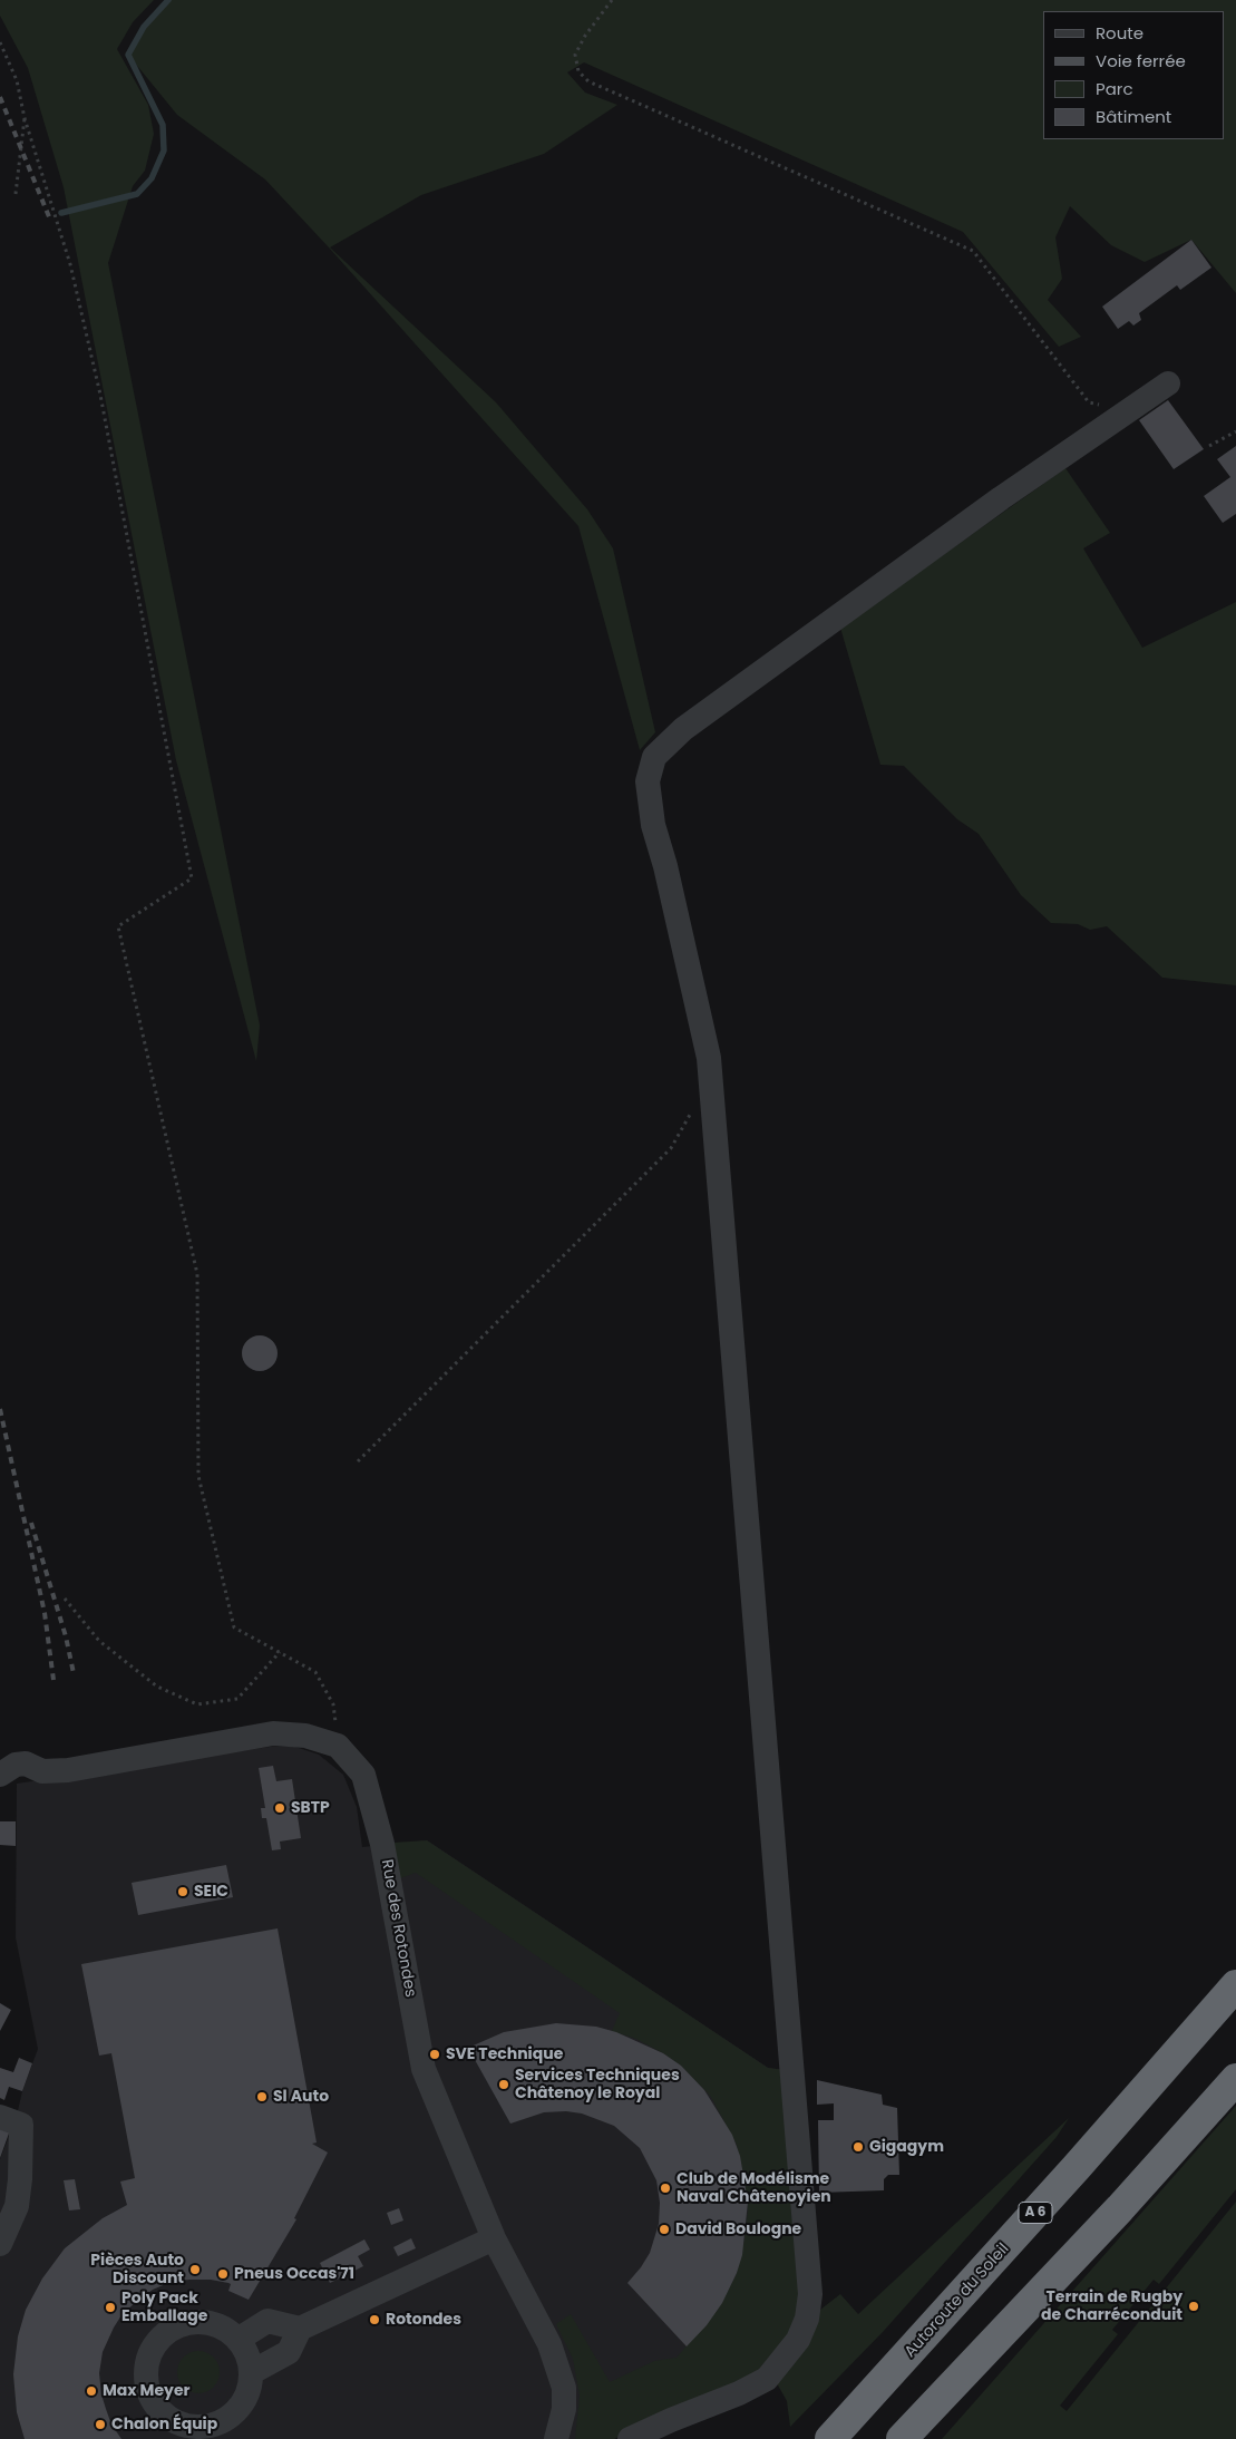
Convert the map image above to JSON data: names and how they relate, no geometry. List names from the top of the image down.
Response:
{
  "streets": {
    "highway": ["A 6", "Autoroute du Soleil"],
    "street": ["Rue des Rotondes"]
  },
  "places": [
    "SBTP",
    "SEIC",
    "SVE Technique",
    "Services Techniques Châtenoy le Royal",
    "Sl Auto",
    "Gigagym",
    "Club de Modélisme Naval Châtenoyien",
    "David Boulogne",
    "Pièces Auto Discount",
    "Pneus Occas'71",
    "Terrain de Rugby de Charréconduit",
    "Poly Pack Emballage",
    "Rotondes",
    "Max Meyer",
    "Chalon Équip"
  ],
  "legend": [
    "Route",
    "Voie ferrée",
    "Parc",
    "Bâtiment"
  ]
}
